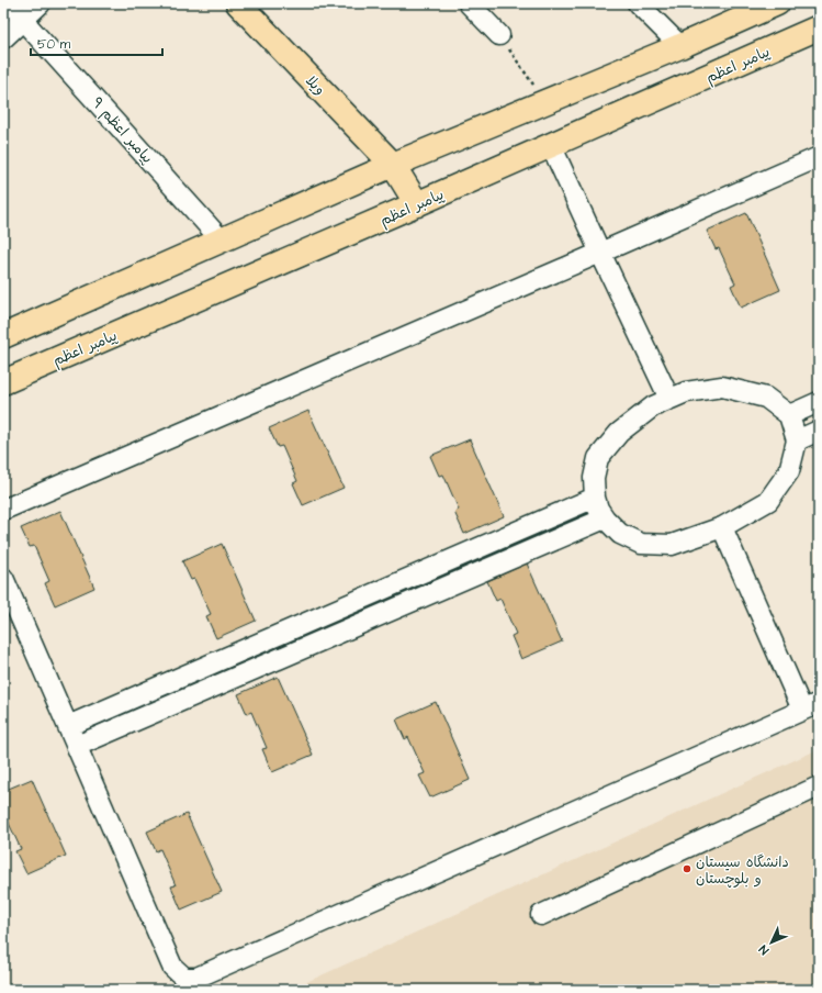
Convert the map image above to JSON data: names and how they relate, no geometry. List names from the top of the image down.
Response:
{
  "streets": {
    "main road": ["پیامبر اعظم", "ویلا"],
    "street": ["پیامبر اعظم ۹"]
  },
  "crossings": [
    ["پیامبر اعظم", "ویلا"]
  ],
  "places": ["دانشگاه سیستان و بلوچستان"],
  "scale_bar": "50 m",
  "north": "bottom left"
}
